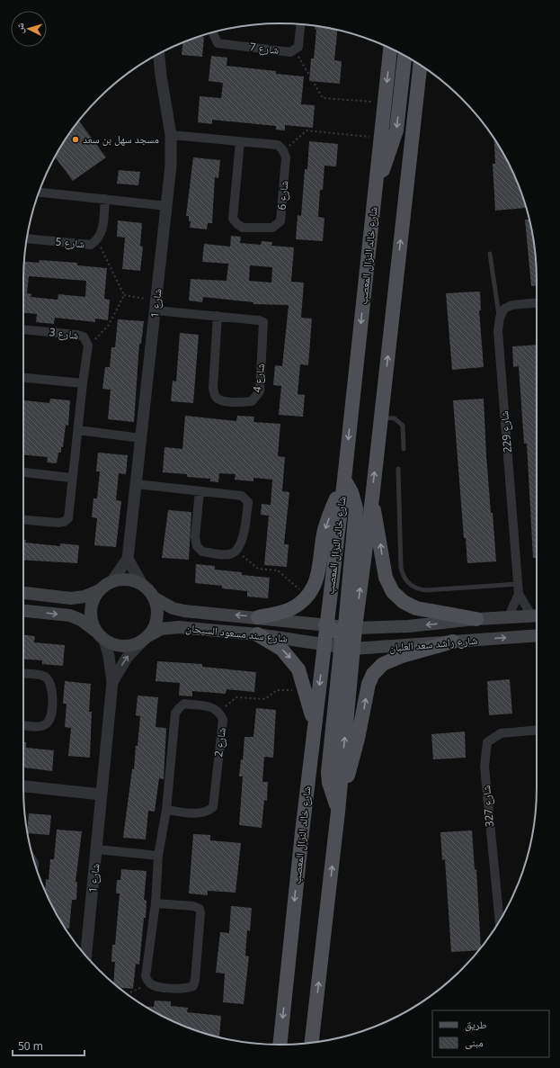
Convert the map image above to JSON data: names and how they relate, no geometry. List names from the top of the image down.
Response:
{
  "streets": {
    "main road": ["شارع خالد النزال المعصب", "شارع سند مسعود السيحان", "شارع راشد سعد العلبان"],
    "street": [
      "شارع 7",
      "شارع 6",
      "شارع 5",
      "شارع 1",
      "شارع 3",
      "شارع 4",
      "شارع 229",
      "شارع 2",
      "شارع 327"
    ]
  },
  "crossings": [
    ["شارع خالد النزال المعصب", "شارع سند مسعود السيحان"],
    ["شارع خالد النزال المعصب", "شارع راشد سعد العلبان"],
    ["شارع 1", "شارع 4"],
    ["شارع 1", "شارع سند مسعود السيحان"],
    ["شارع 229", "شارع راشد سعد العلبان"],
    ["شارع سند مسعود السيحان", "شارع راشد سعد العلبان"]
  ],
  "places": ["مسجد سهل بن سعد"],
  "legend": ["طريق", "مبنى"],
  "scale_bar": "50 m",
  "north": "left"
}
